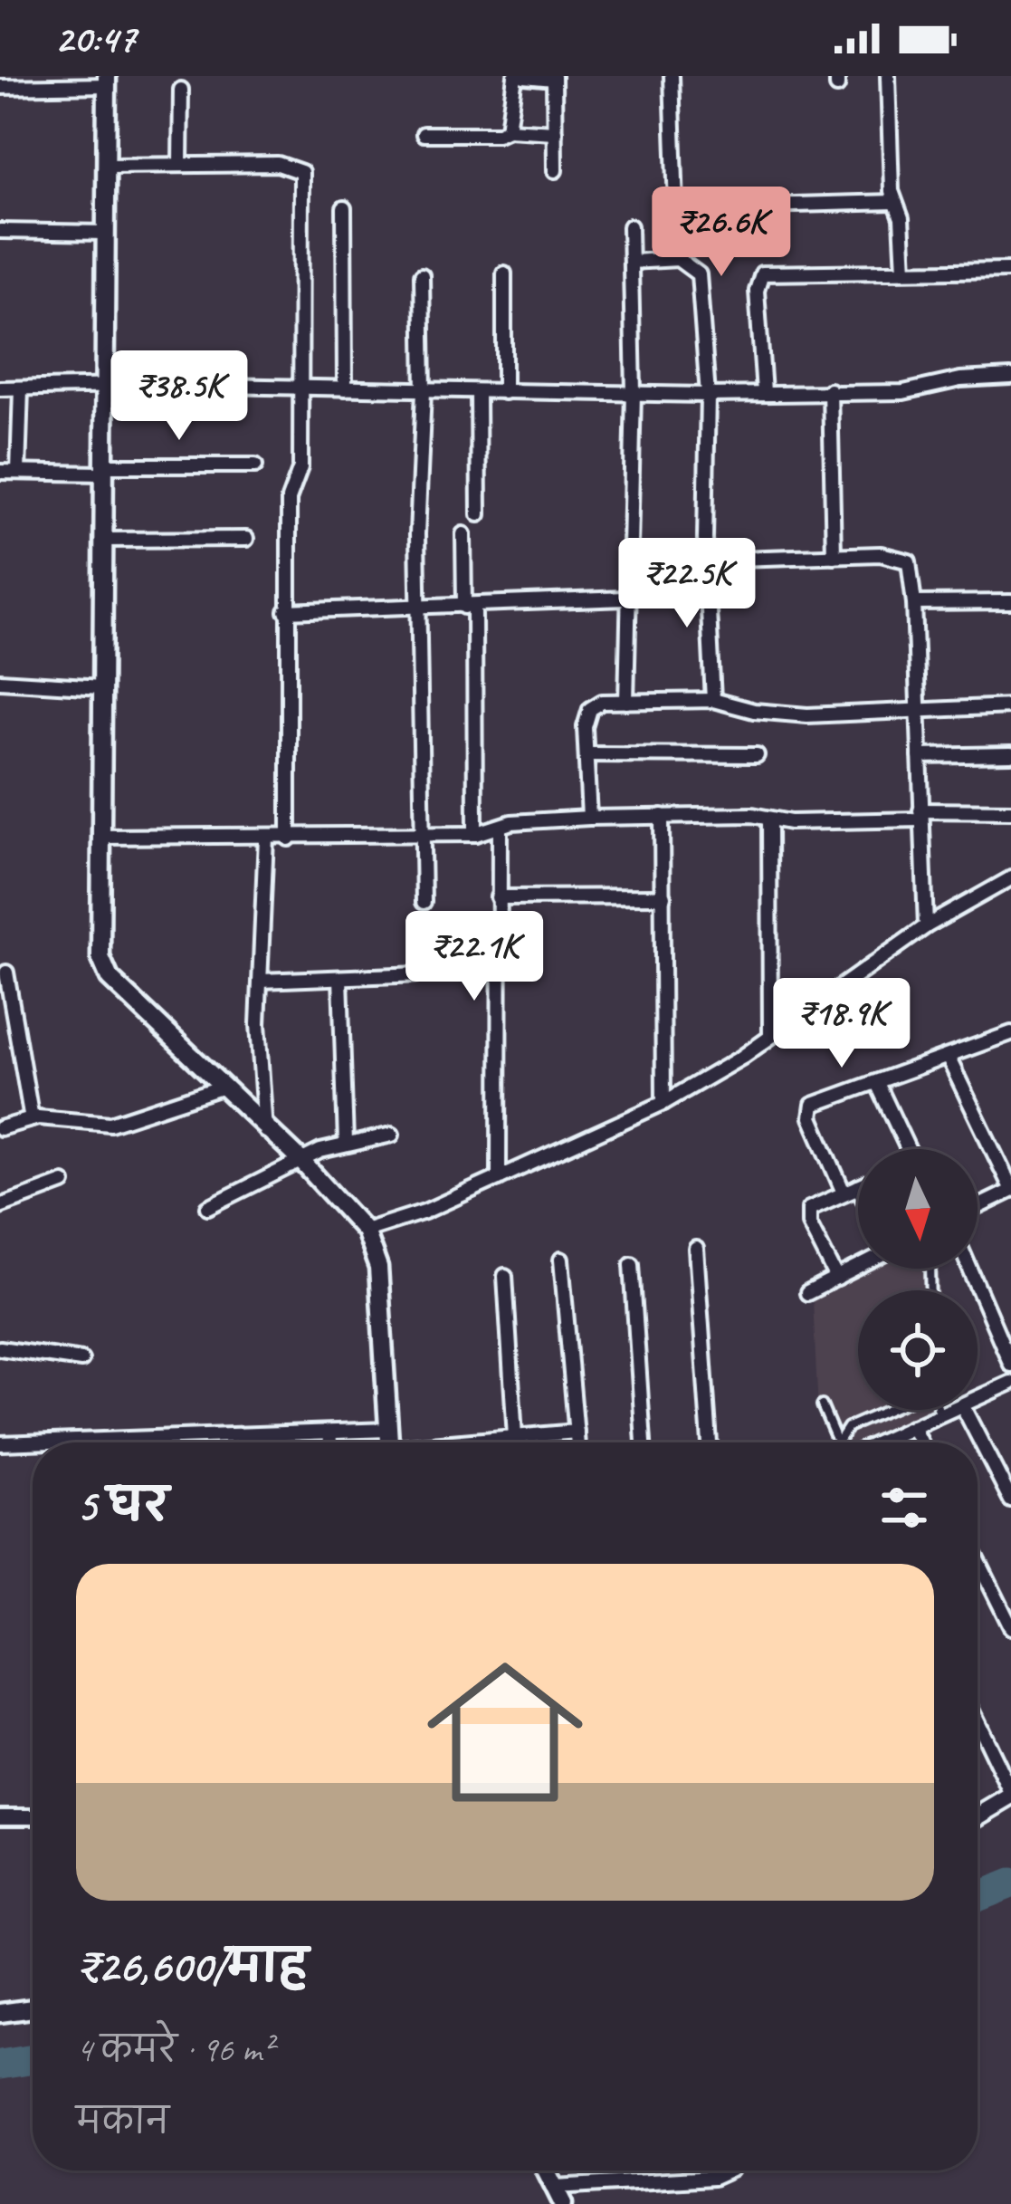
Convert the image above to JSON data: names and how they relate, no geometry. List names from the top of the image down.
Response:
{
  "north": "bottom",
  "page": {
    "status": "20:47",
    "price": [
      "₹26.6K",
      "₹38.5K",
      "₹22.5K",
      "₹22.1K",
      "₹18.9K"
    ],
    "heading": "5 घर",
    "list": [
      {
        "name": "₹26,600/माह",
        "note": "4 कमरे · 96 m² · मकान"
      }
    ]
  }
}
